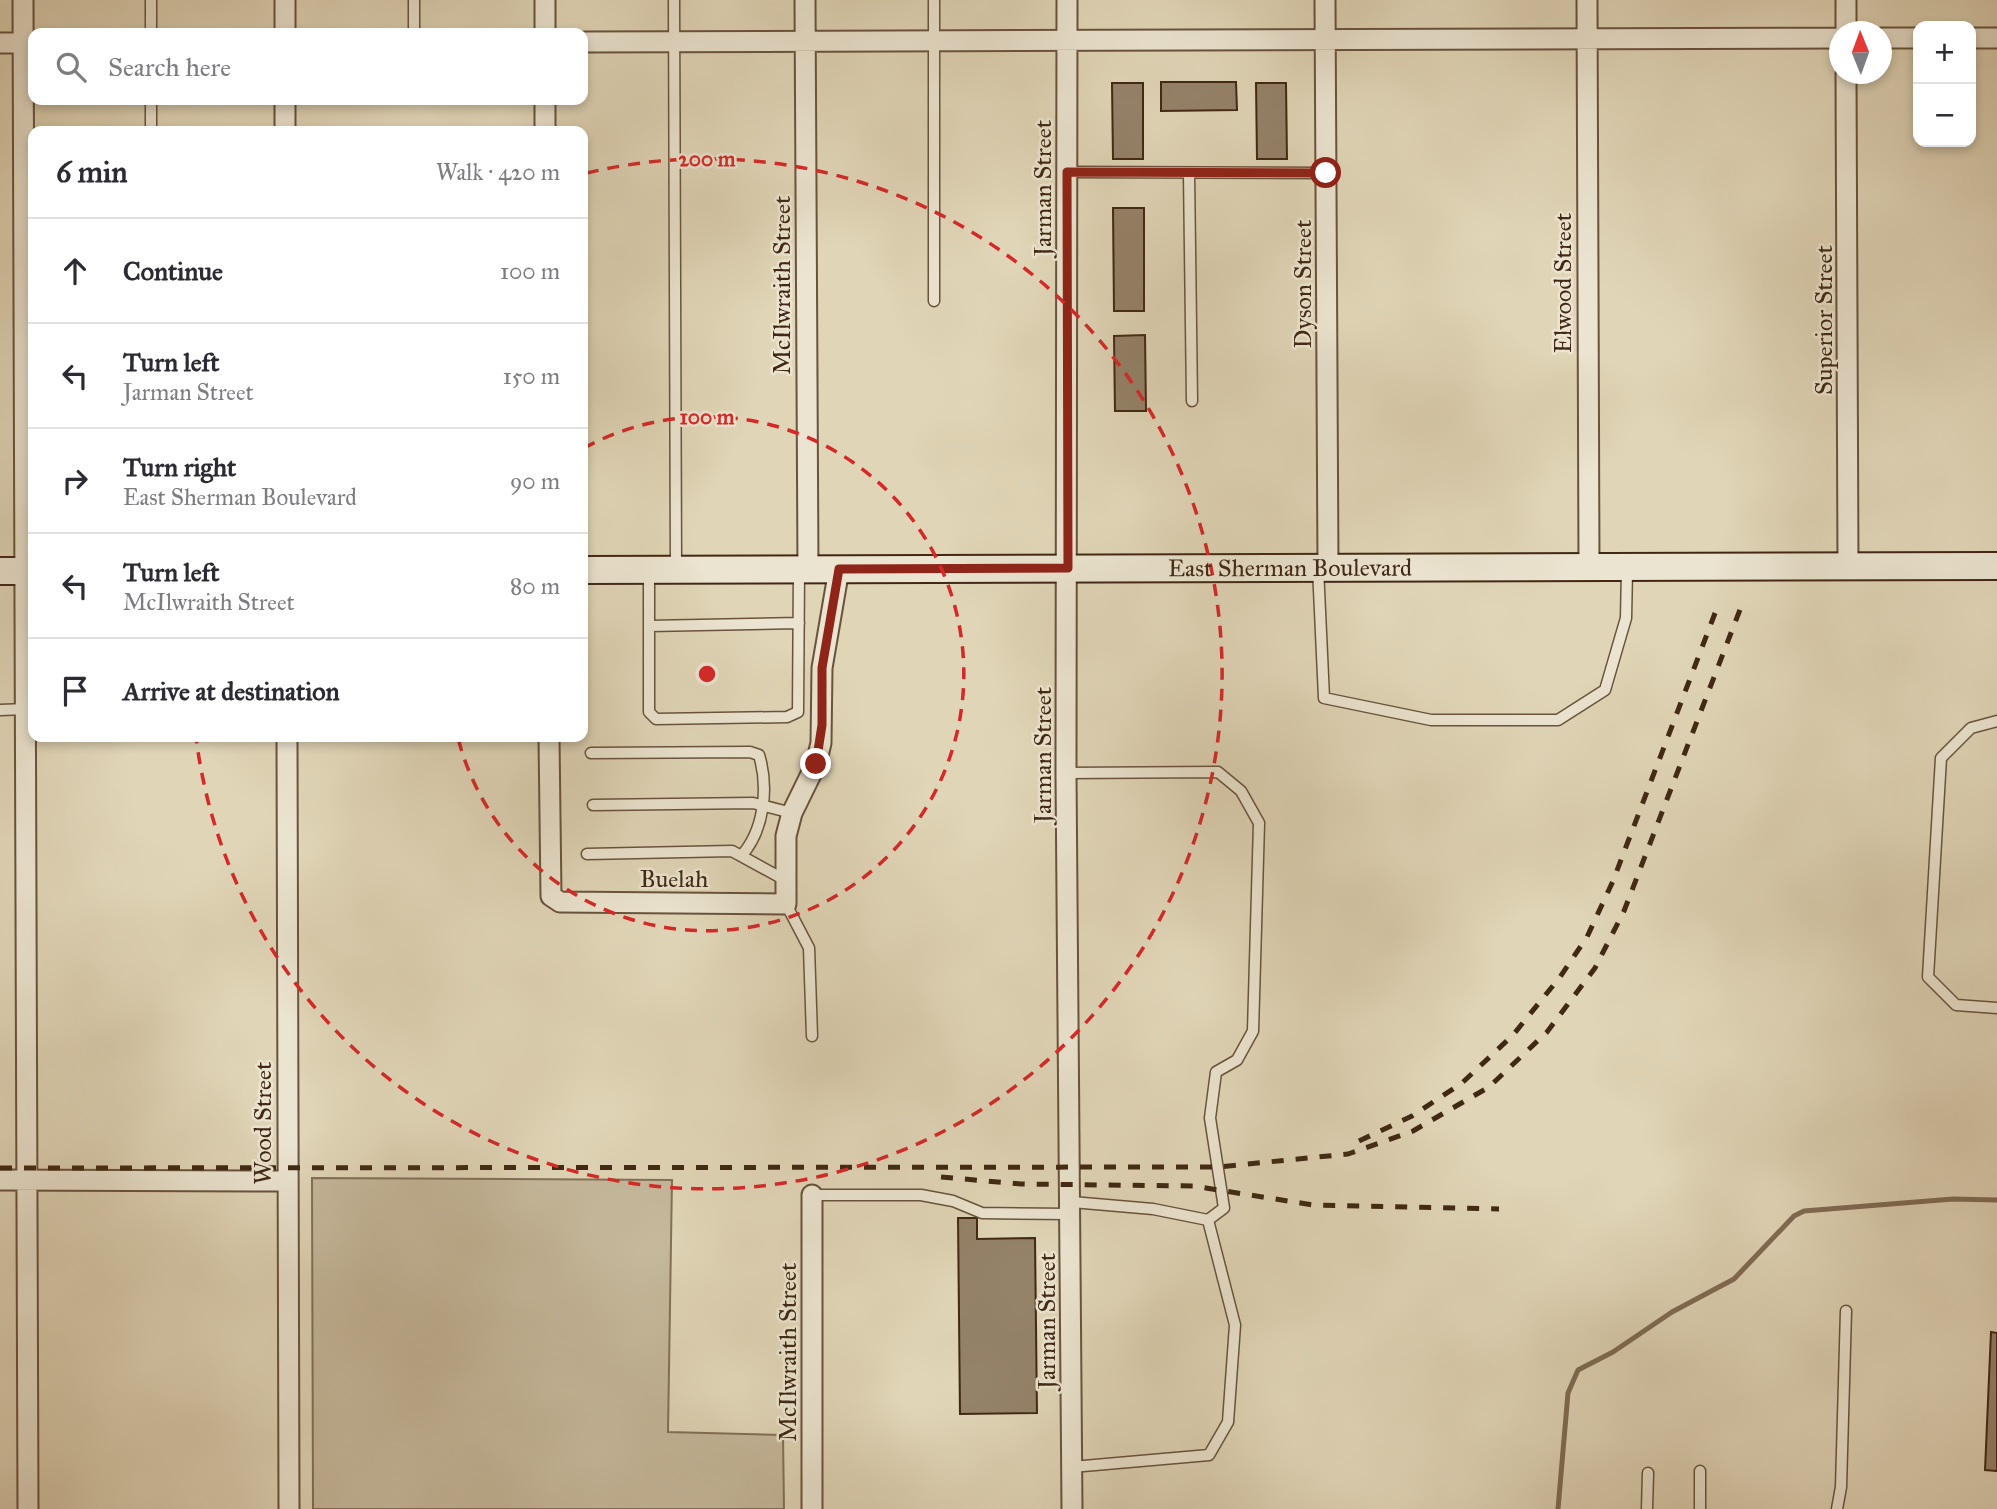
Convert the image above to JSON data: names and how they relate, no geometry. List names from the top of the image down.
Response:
{
  "streets": {
    "main road": ["East Sherman Boulevard"],
    "street": [
      "Jarman Street",
      "Elwood Street",
      "Dyson Street",
      "McIlwraith Street",
      "Superior Street",
      "Buelah",
      "Wood Street"
    ]
  },
  "crossings": [
    ["Jarman Street", "East Sherman Boulevard"],
    ["Elwood Street", "East Sherman Boulevard"],
    ["Dyson Street", "East Sherman Boulevard"],
    ["McIlwraith Street", "East Sherman Boulevard"],
    ["Superior Street", "East Sherman Boulevard"]
  ],
  "north": "top",
  "page": {
    "map_buttons": ["+", "−"],
    "search": "Search here",
    "heading": ["6 min", "Walk · 420 m"],
    "list": [
      ["Continue", "100 m"],
      ["Turn left", "Jarman Street", "150 m"],
      ["Turn right", "East Sherman Boulevard", "90 m"],
      ["Turn left", "McIlwraith Street", "80 m"],
      "Arrive at destination"
    ]
  },
  "rings": ["200 m", "100 m"]
}
